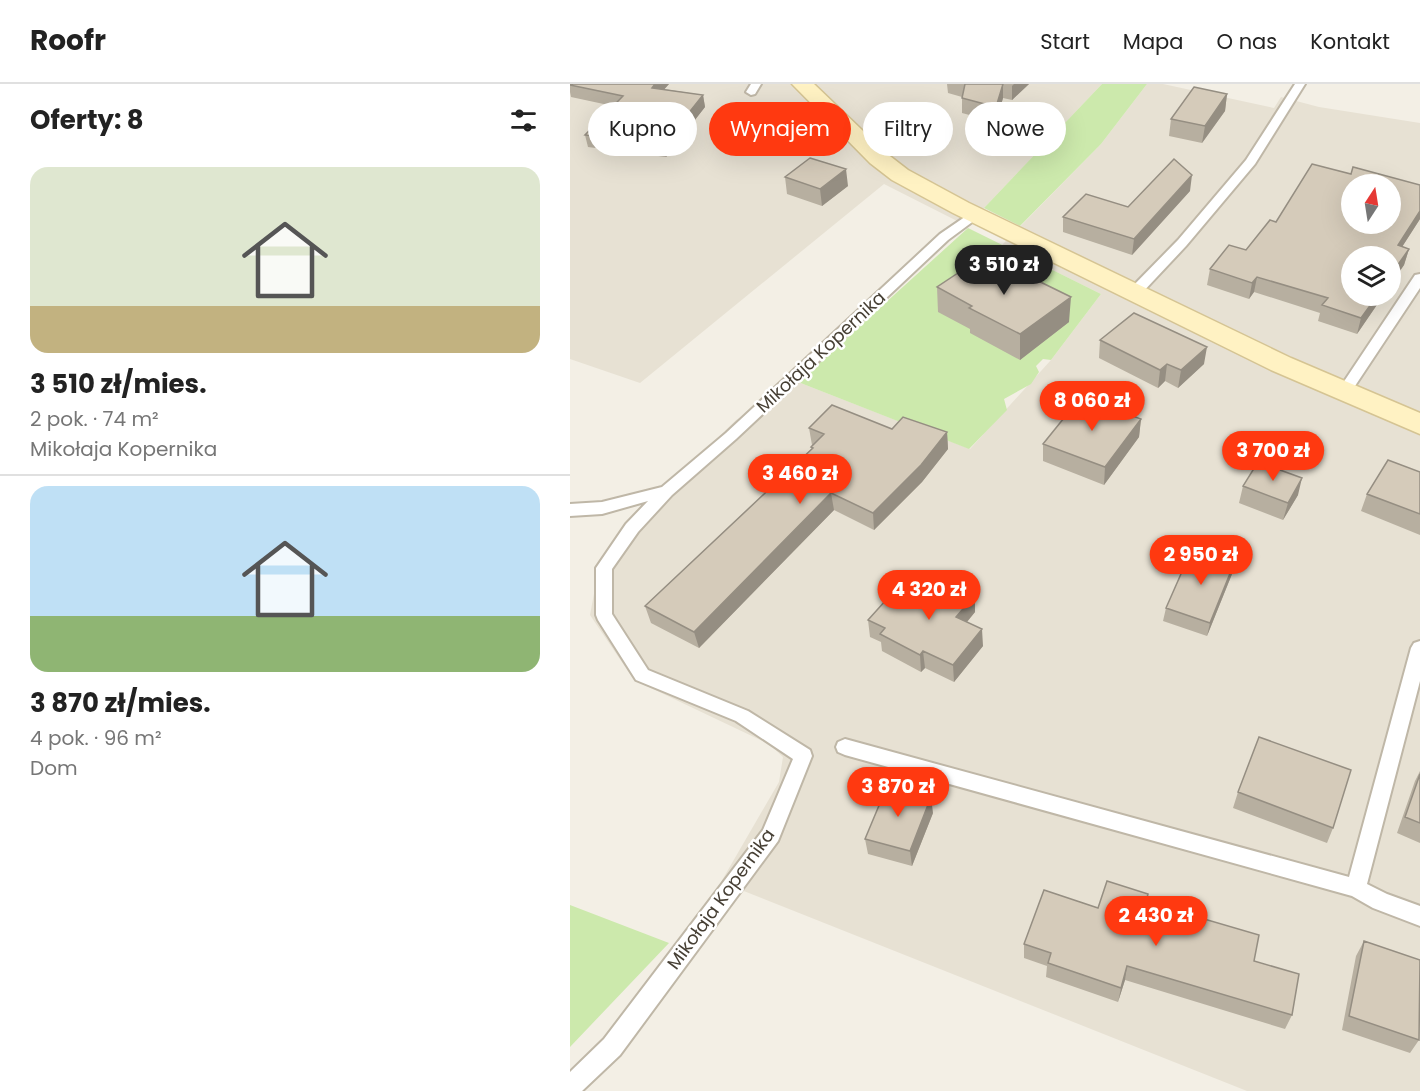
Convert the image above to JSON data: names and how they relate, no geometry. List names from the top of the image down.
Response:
{
  "streets": {
    "lane": ["Mikołaja Kopernika"]
  },
  "north": "top",
  "page": {
    "header": "Roofr",
    "nav": [
      "Start",
      "Mapa",
      "O nas",
      "Kontakt"
    ],
    "heading": "Oferty: 8",
    "chip": [
      "Kupno",
      "Wynajem",
      "Filtry",
      "Nowe"
    ],
    "list": [
      {
        "name": "3 510 zł/mies.",
        "note": "2 pok. · 74 m² · Mikołaja Kopernika"
      },
      {
        "name": "3 870 zł/mies.",
        "note": "4 pok. · 96 m² · Dom"
      }
    ],
    "price": [
      "3 510 zł",
      "8 060 zł",
      "3 700 zł",
      "3 460 zł",
      "2 950 zł",
      "4 320 zł",
      "3 870 zł",
      "2 430 zł"
    ]
  }
}
